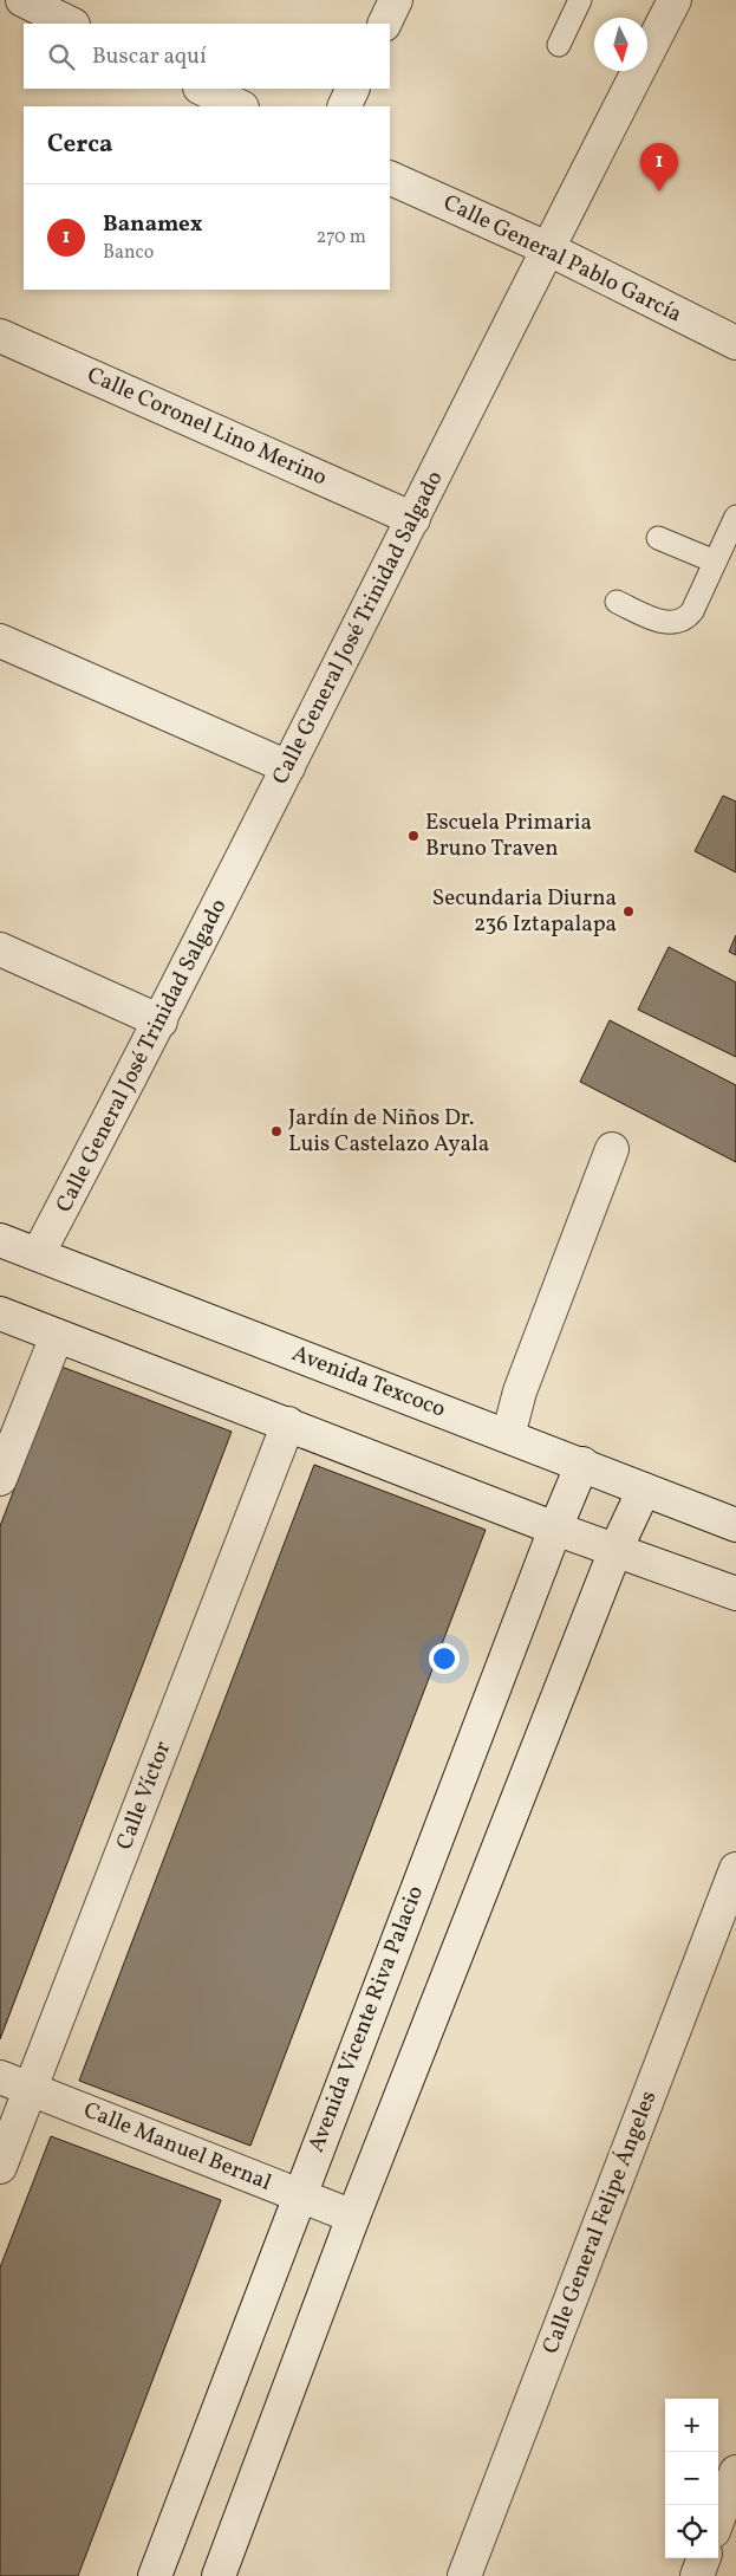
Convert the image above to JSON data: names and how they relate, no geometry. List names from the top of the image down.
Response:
{
  "streets": {
    "street": [
      "Calle General Pablo García",
      "Calle Coronel Lino Merino",
      "Calle General José Trinidad Salgado",
      "Avenida Texcoco",
      "Calle Víctor",
      "Avenida Vicente Riva Palacio",
      "Calle Manuel Bernal",
      "Calle General Felipe Ángeles"
    ]
  },
  "crossings": [
    ["Calle General Pablo García", "Calle General José Trinidad Salgado"],
    ["Calle Coronel Lino Merino", "Calle General José Trinidad Salgado"],
    ["Calle General José Trinidad Salgado", "Avenida Texcoco"],
    ["Avenida Texcoco", "Avenida Vicente Riva Palacio"],
    ["Calle Víctor", "Calle Manuel Bernal"],
    ["Avenida Vicente Riva Palacio", "Calle Manuel Bernal"]
  ],
  "places": ["Escuela Primaria Bruno Traven", "Secundaria Diurna 236 Iztapalapa", "Jardín de Niños Dr. Luis Castelazo Ayala"],
  "north": "bottom",
  "page": {
    "search": "Buscar aquí",
    "heading": "Cerca",
    "pins": "1",
    "list": [
      {
        "mark": "1",
        "name": "Banamex",
        "note": "Banco",
        "value": "270 m"
      }
    ],
    "map_buttons": ["+", "−"]
  }
}
